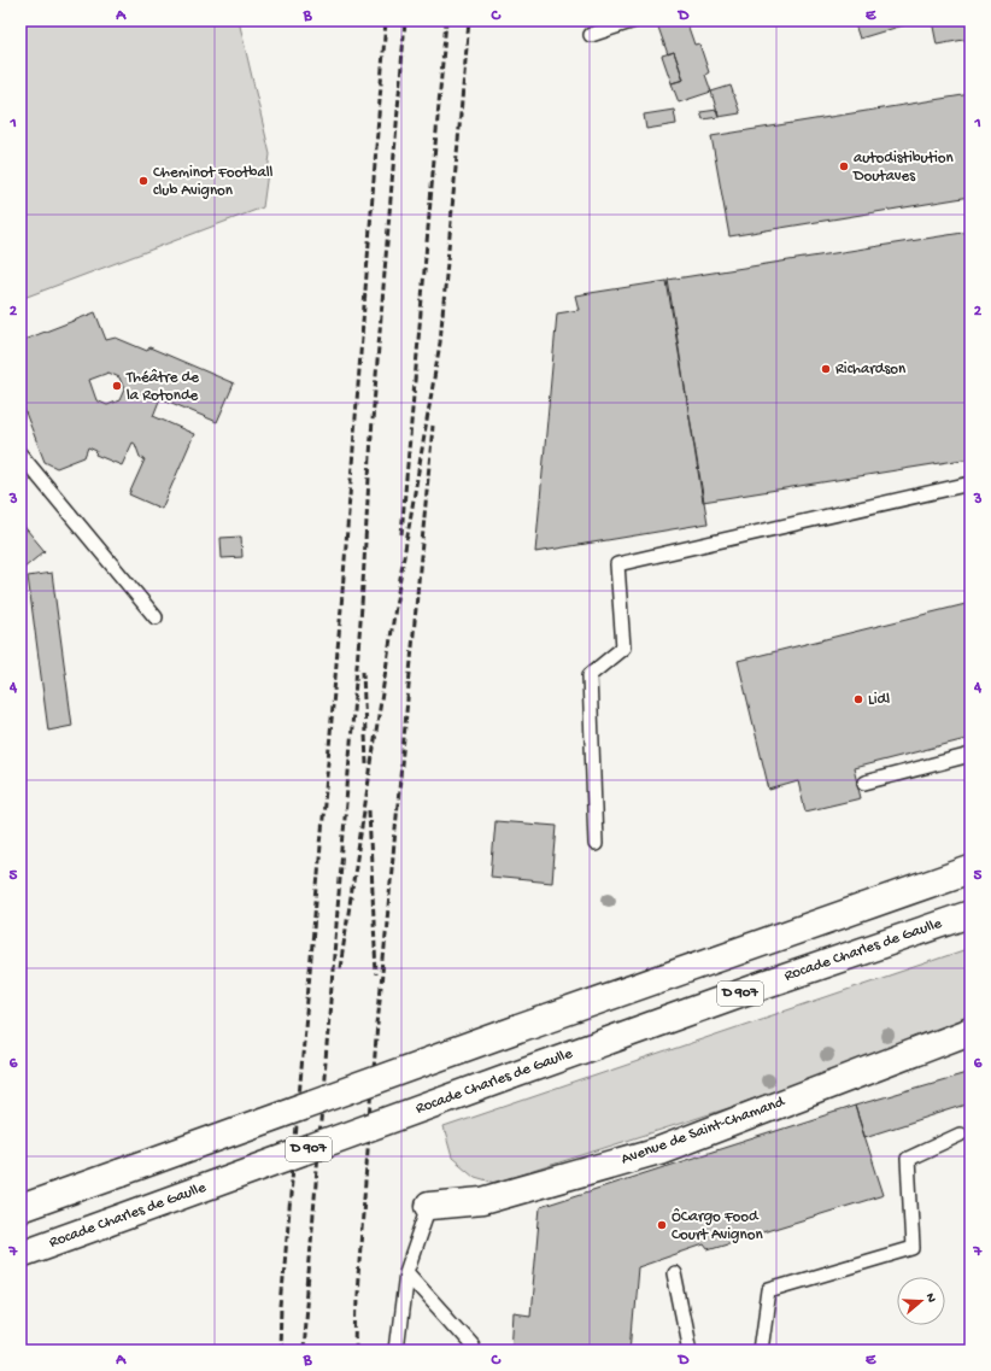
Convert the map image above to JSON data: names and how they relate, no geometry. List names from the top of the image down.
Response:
{
  "streets": {
    "main road": ["Rocade Charles de Gaulle", "D 907", "Avenue de Saint-Chamand"]
  },
  "places": [
    "autodistibution Doutaves",
    "Cheminot Football club Avignon",
    "Richardson",
    "Théâtre de la Rotonde",
    "Lidl",
    "ÔCargo Food Court Avignon"
  ],
  "north": "right",
  "grid": {
    "columns": [
      "A",
      "B",
      "C",
      "D",
      "E"
    ],
    "rows": [
      "1",
      "2",
      "3",
      "4",
      "5",
      "6",
      "7"
    ]
  }
}
